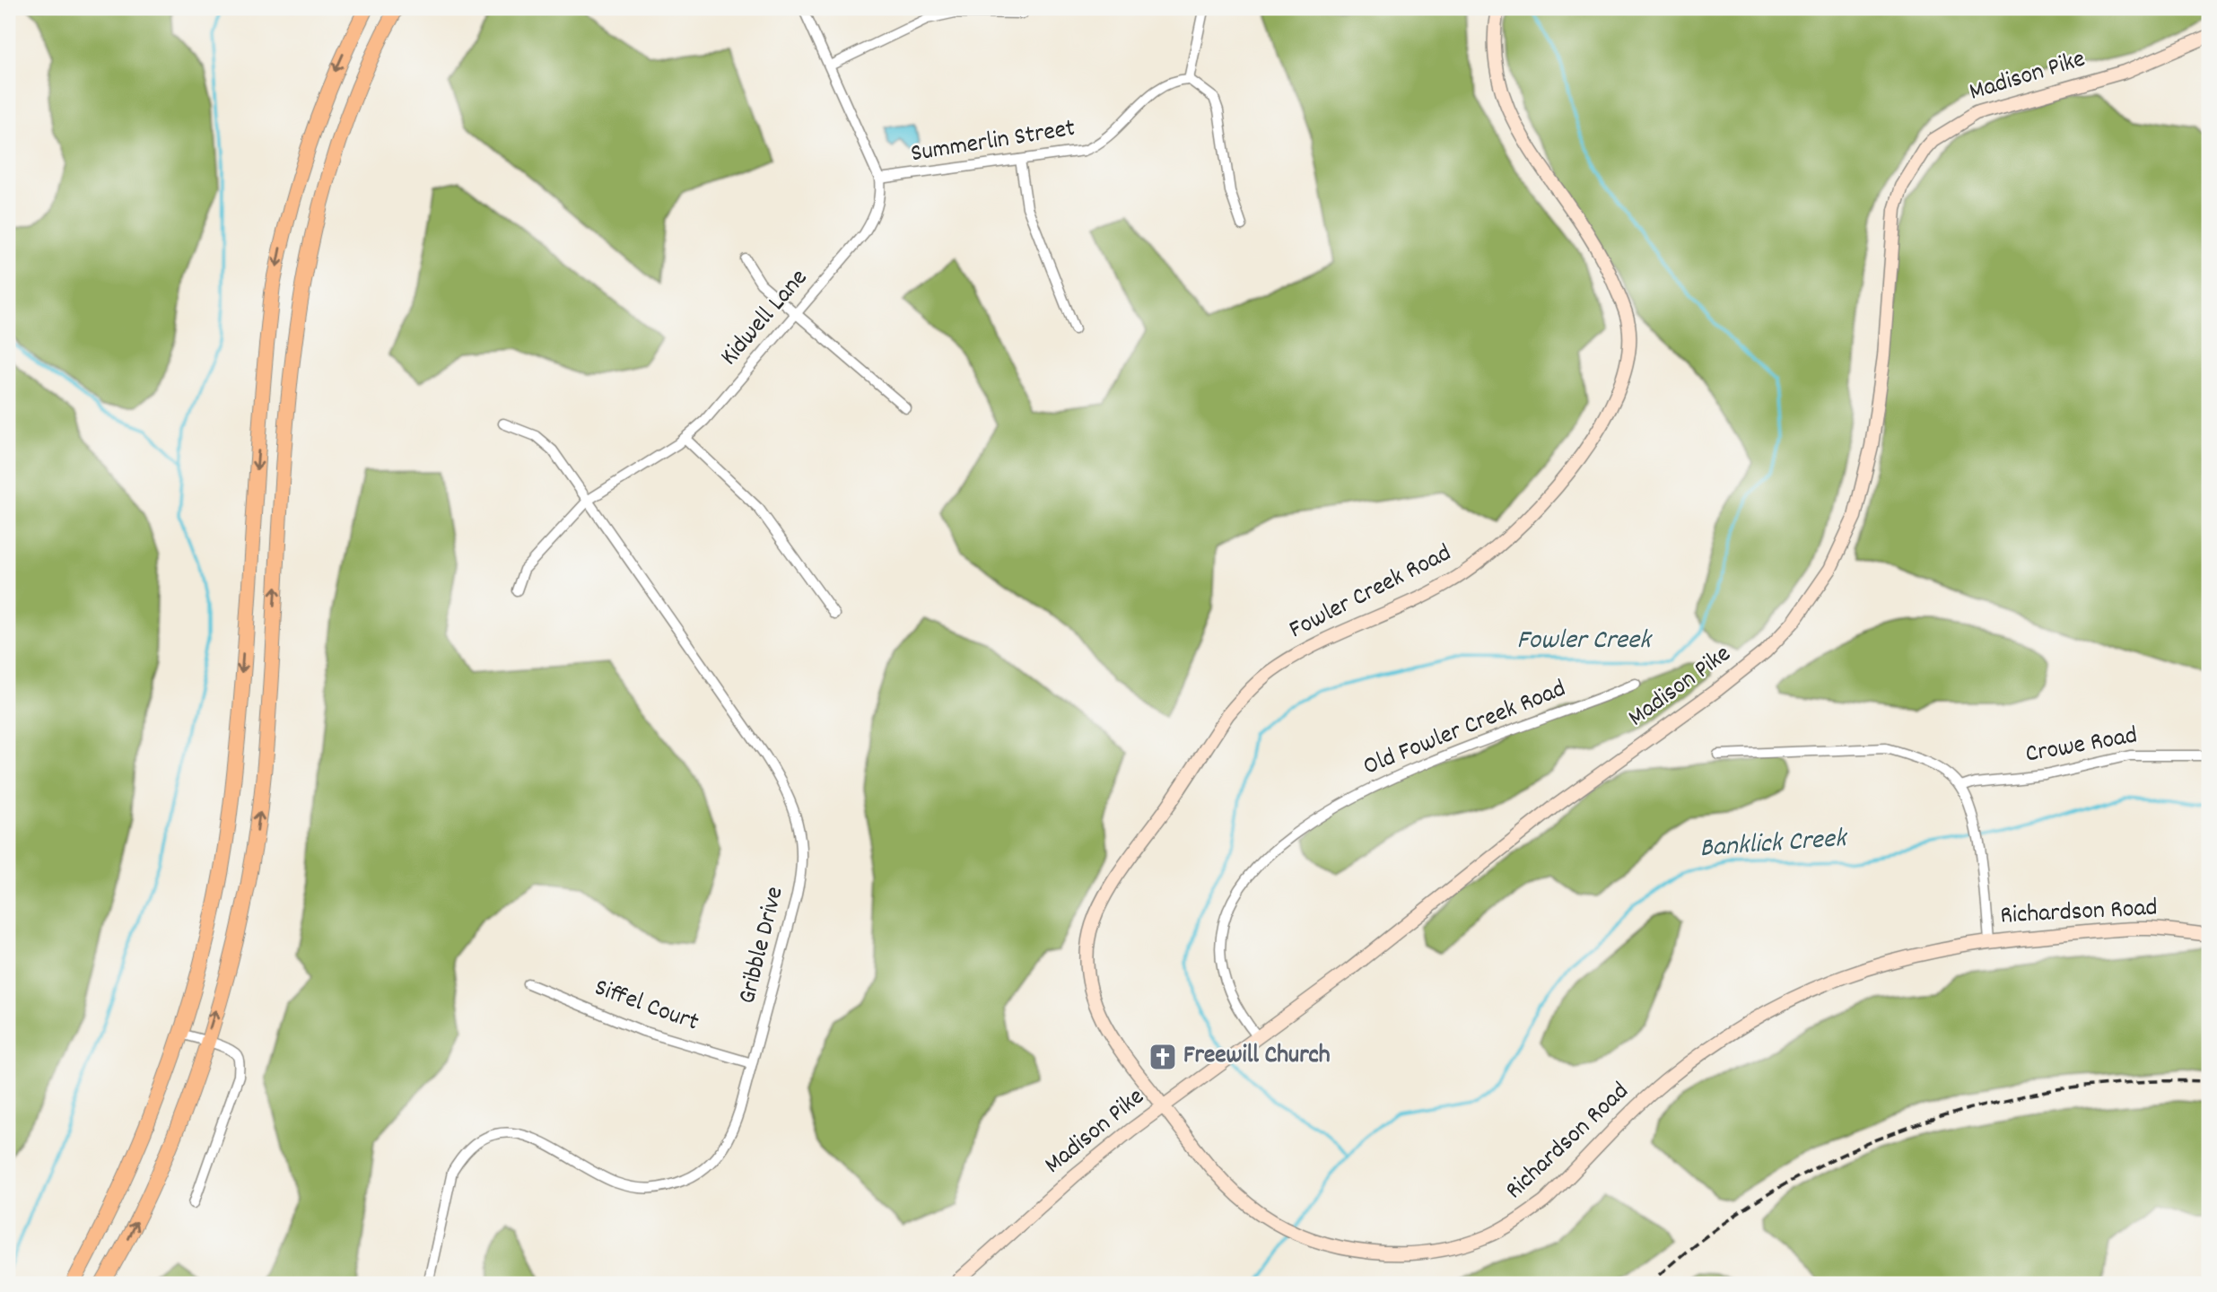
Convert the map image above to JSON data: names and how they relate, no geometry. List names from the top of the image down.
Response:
{
  "streets": {
    "main road": ["Madison Pike", "Fowler Creek Road", "Richardson Road"],
    "street": [
      "Summerlin Street",
      "Kidwell Lane",
      "Old Fowler Creek Road",
      "Crowe Road",
      "Gribble Drive",
      "Siffel Court"
    ]
  },
  "crossings": [
    ["Madison Pike", "Fowler Creek Road"],
    ["Madison Pike", "Old Fowler Creek Road"],
    ["Madison Pike", "Richardson Road"],
    ["Summerlin Street", "Kidwell Lane"],
    ["Kidwell Lane", "Gribble Drive"],
    ["Fowler Creek Road", "Richardson Road"],
    ["Crowe Road", "Richardson Road"],
    ["Gribble Drive", "Siffel Court"]
  ],
  "water": ["Fowler Creek", "Banklick Creek"],
  "places": {
    "church": ["Freewill Church"]
  }
}
